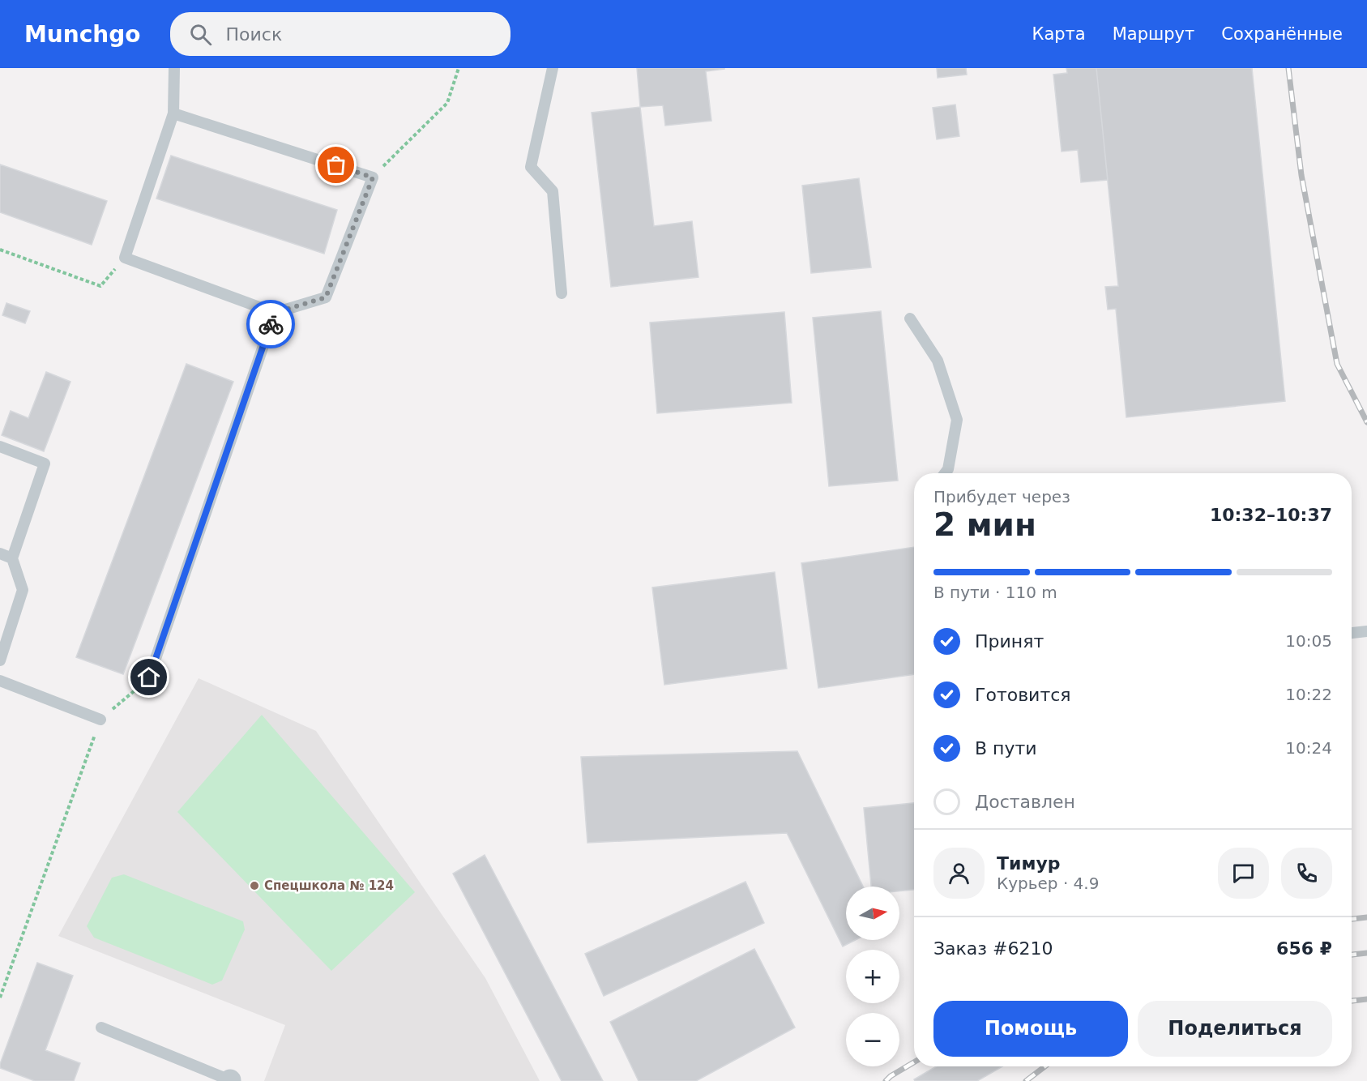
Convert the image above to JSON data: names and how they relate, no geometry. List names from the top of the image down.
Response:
{
  "places": ["Спецшкола № 124"],
  "north": "right",
  "page": {
    "header": "Munchgo",
    "search": "Поиск",
    "nav": ["Карта", "Маршрут", "Сохранённые"],
    "heading": ["2 мин", "Прибудет через", "10:32–10:37"],
    "panel": [
      "Тимур",
      "Курьер · 4.9",
      "Заказ #6210",
      "656 ₽"
    ],
    "bar": "В пути · 110 m",
    "list": [
      ["Принят", "10:05"],
      ["Готовится", "10:22"],
      ["В пути", "10:24"],
      "Доставлен"
    ],
    "map_buttons": ["+", "−"],
    "buttons": ["Помощь", "Поделиться"]
  }
}
